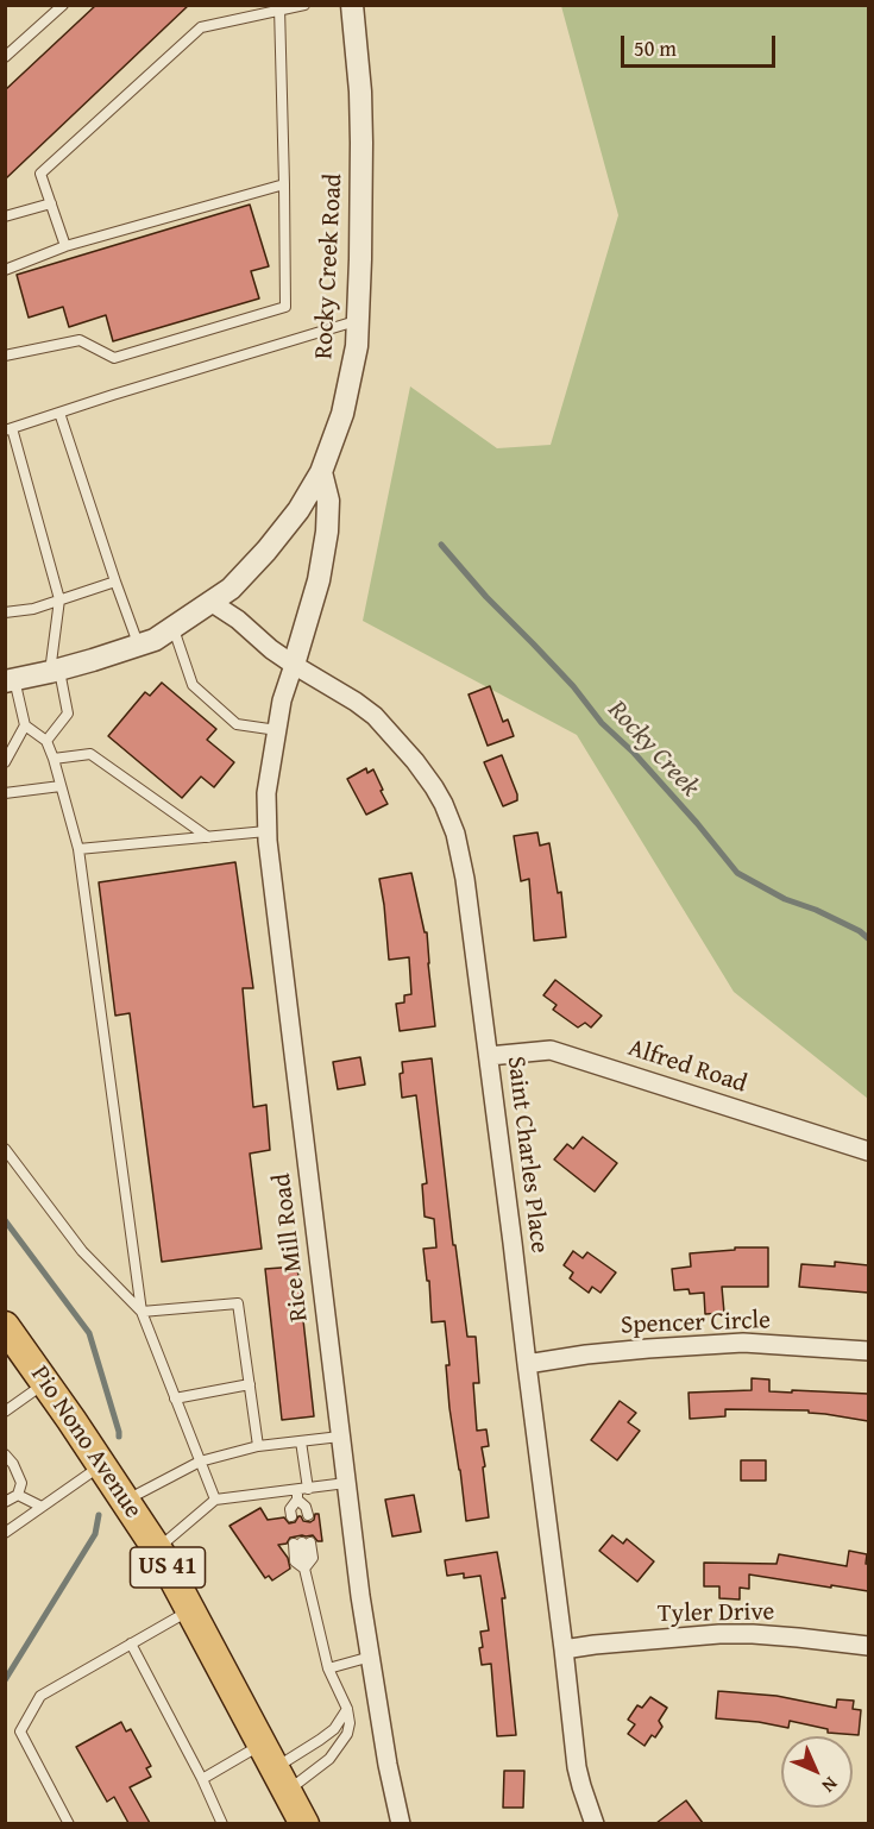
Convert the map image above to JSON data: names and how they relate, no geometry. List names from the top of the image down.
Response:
{
  "streets": {
    "main road": ["Pio Nono Avenue", "US 41"],
    "street": [
      "Rocky Creek Road",
      "Alfred Road",
      "Saint Charles Place",
      "Rice Mill Road",
      "Spencer Circle",
      "Tyler Drive"
    ]
  },
  "crossings": [
    ["Rocky Creek Road", "Saint Charles Place"],
    ["Alfred Road", "Saint Charles Place"],
    ["Saint Charles Place", "Rice Mill Road"],
    ["Saint Charles Place", "Spencer Circle"],
    ["Saint Charles Place", "Tyler Drive"]
  ],
  "water": ["Rocky Creek"],
  "scale_bar": "50 m",
  "north": "bottom right"
}
